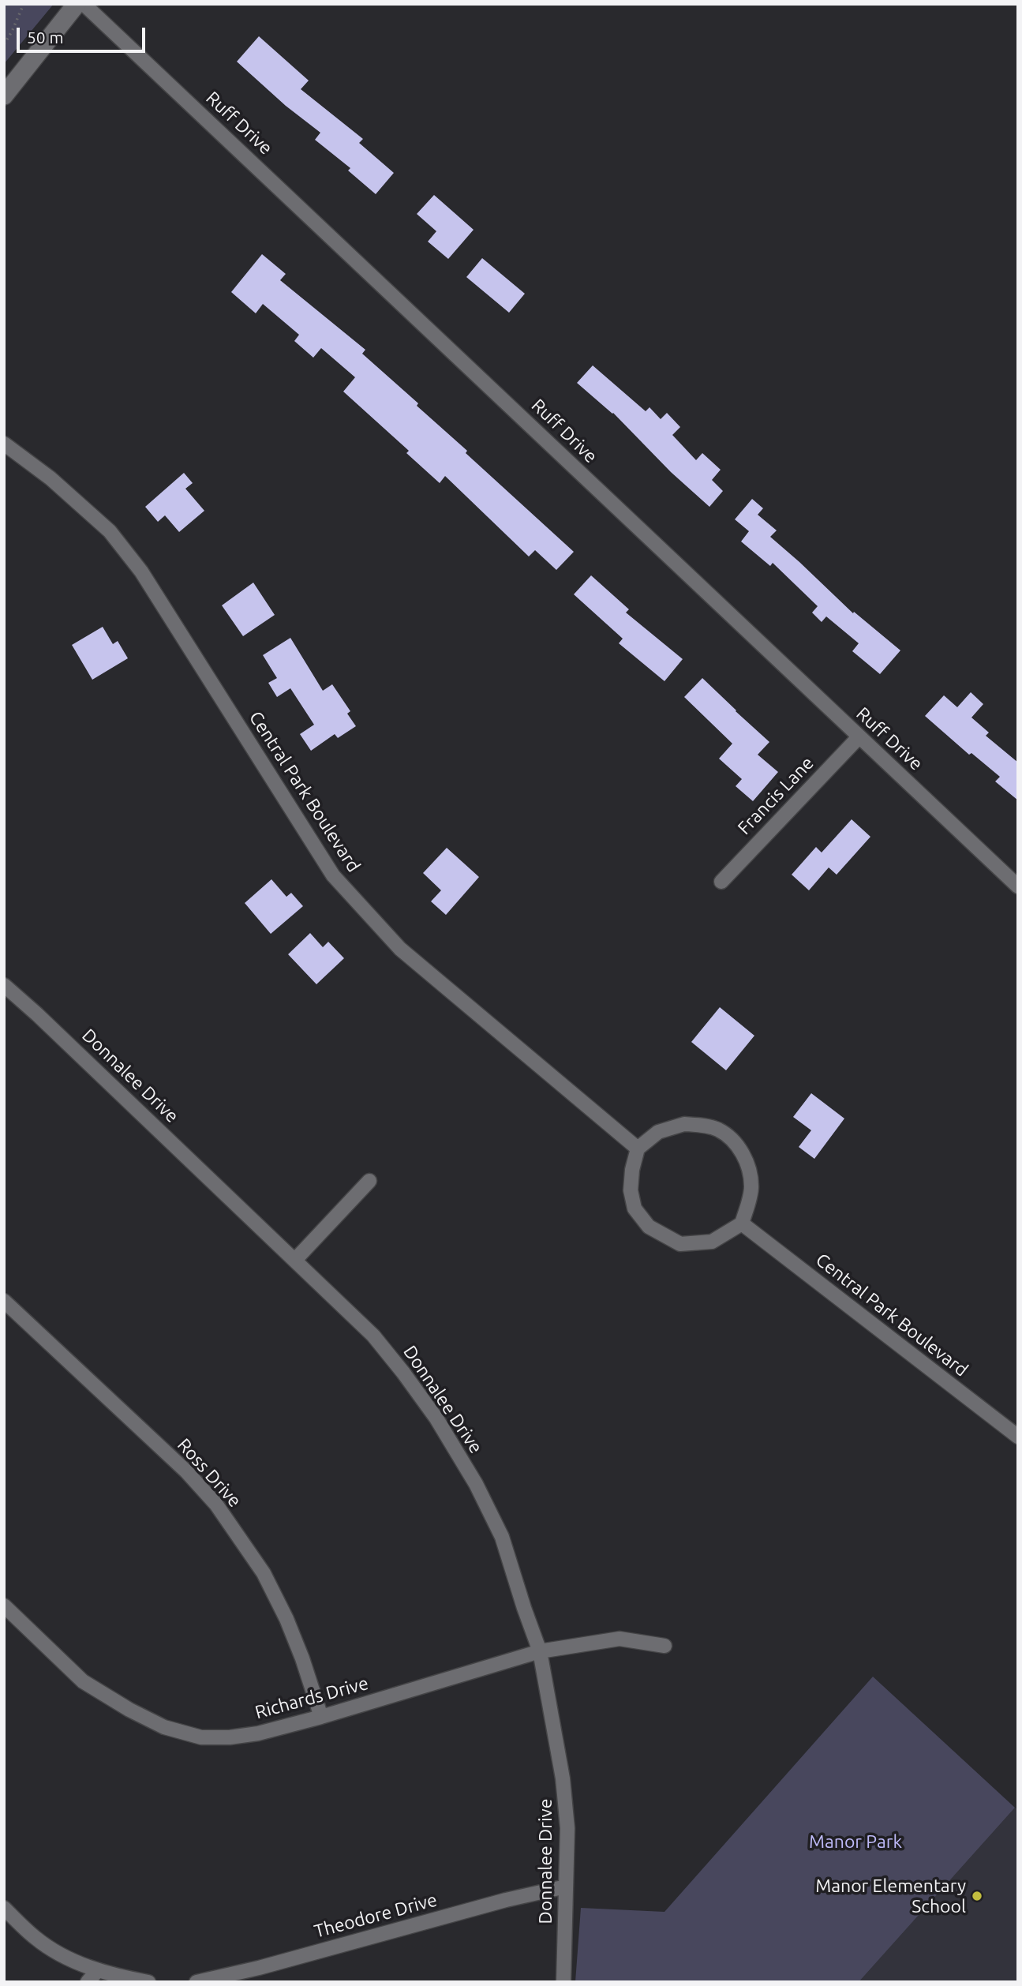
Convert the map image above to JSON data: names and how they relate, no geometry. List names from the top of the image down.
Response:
{
  "streets": {
    "street": [
      "Ruff Drive",
      "Central Park Boulevard",
      "Francis Lane",
      "Donnalee Drive",
      "Ross Drive",
      "Richards Drive",
      "Theodore Drive"
    ]
  },
  "crossings": [
    ["Ruff Drive", "Francis Lane"],
    ["Donnalee Drive", "Richards Drive"],
    ["Donnalee Drive", "Theodore Drive"],
    ["Ross Drive", "Richards Drive"]
  ],
  "parks": ["Manor Park"],
  "places": ["Manor Elementary School"],
  "scale_bar": "50 m"
}
